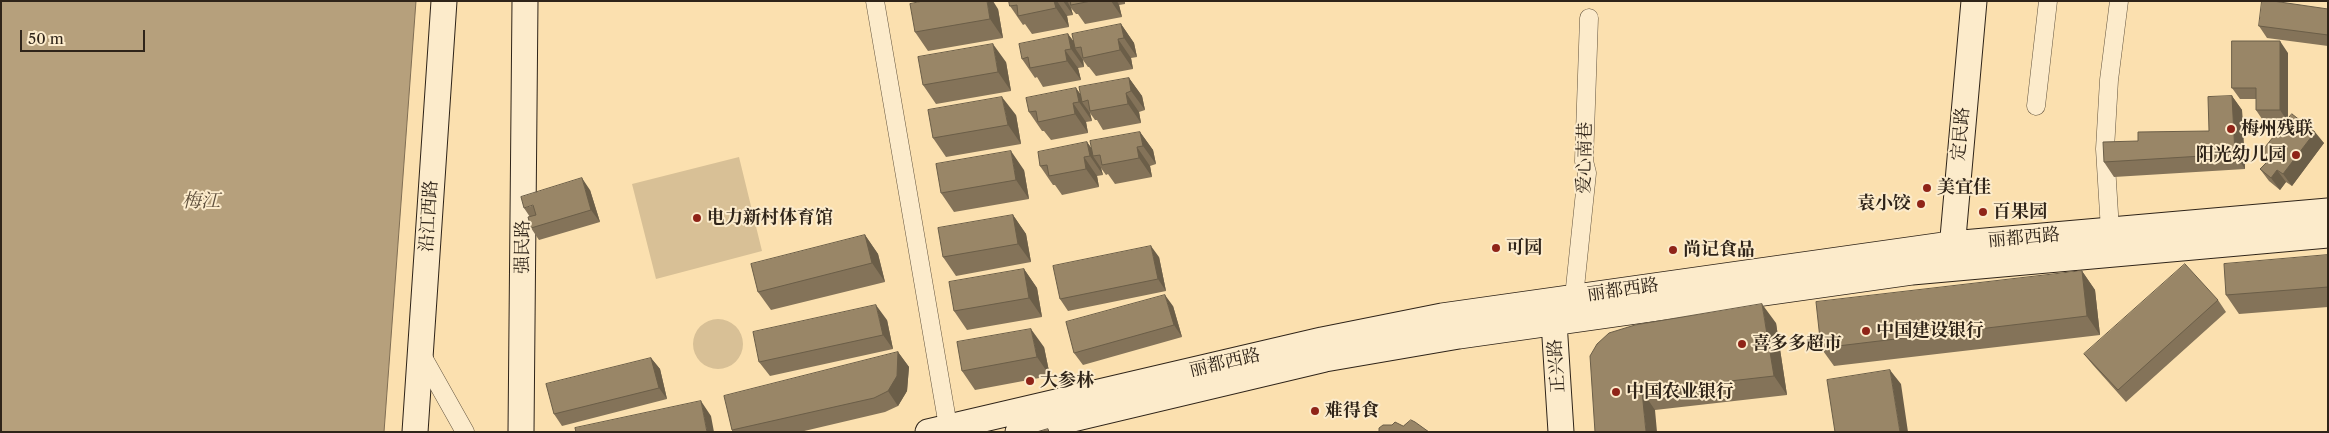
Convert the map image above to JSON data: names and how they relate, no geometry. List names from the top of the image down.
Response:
{
  "streets": {
    "main road": [
      "定民路",
      "沿江西路",
      "丽都西路",
      "强民路",
      "正兴路"
    ],
    "street": ["爱心南巷"]
  },
  "crossings": [
    ["定民路", "丽都西路"],
    ["爱心南巷", "丽都西路"],
    ["爱心南巷", "正兴路"],
    ["丽都西路", "正兴路"]
  ],
  "water": ["梅江"],
  "places": [
    "梅州残联",
    "阳光幼儿园",
    "美宜佳",
    "袁小饺",
    "百果园",
    "电力新村体育馆",
    "可园",
    "尚记食品",
    "中国建设银行",
    "喜多多超市",
    "大参林",
    "中国农业银行",
    "难得食"
  ],
  "scale_bar": "50 m"
}
